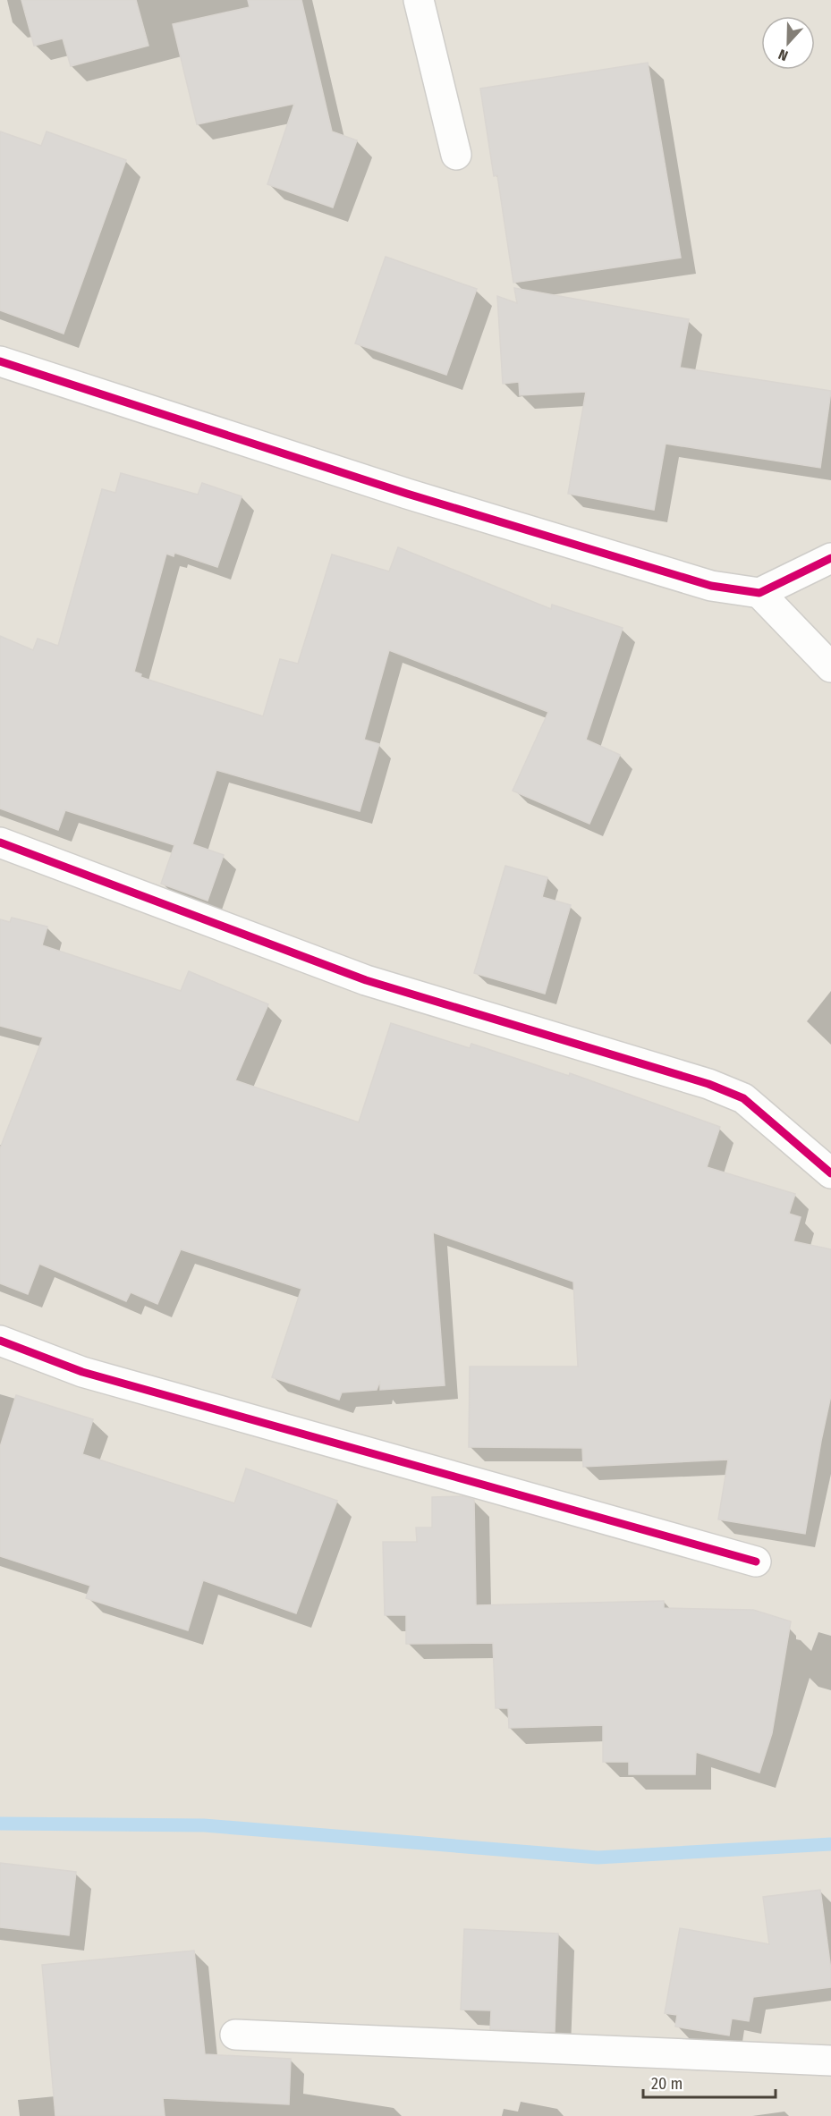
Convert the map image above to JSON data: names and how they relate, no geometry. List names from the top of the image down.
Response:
{
  "scale_bar": "20 m",
  "north": "bottom"
}
